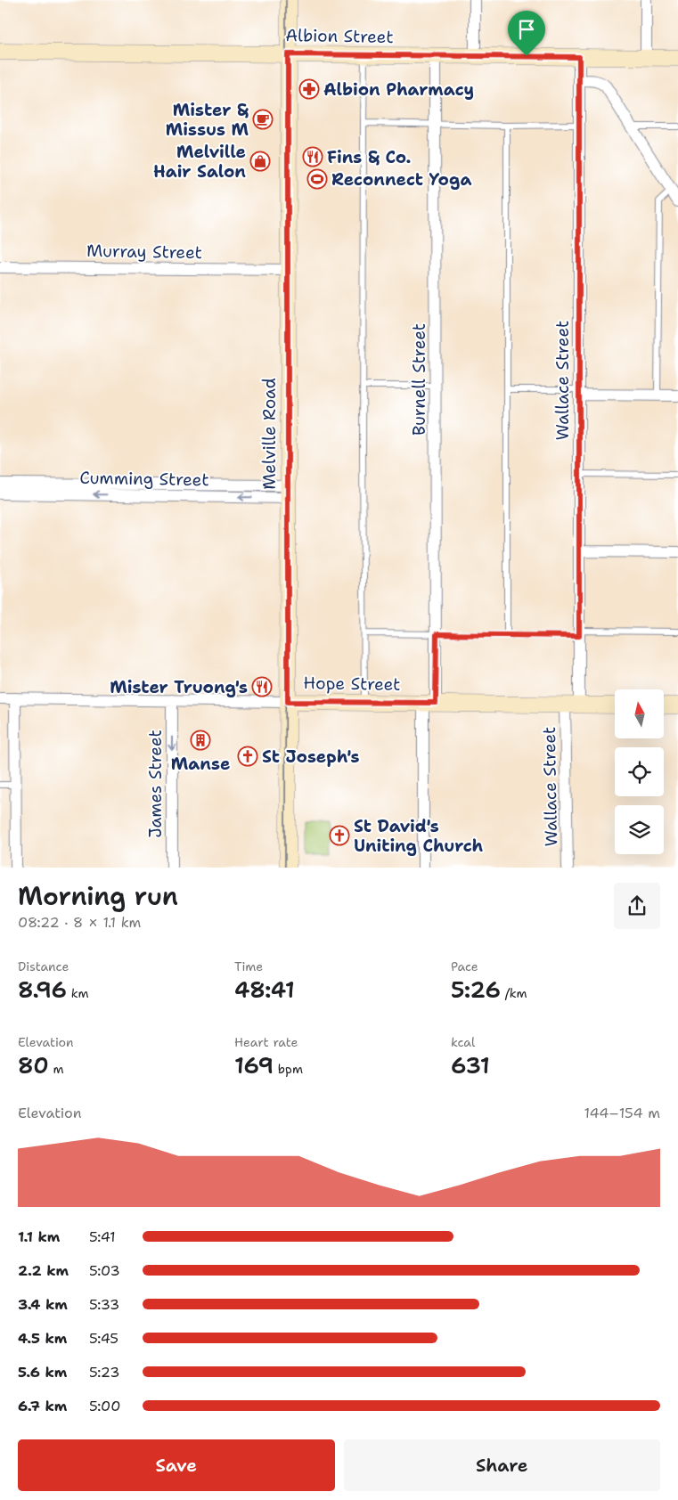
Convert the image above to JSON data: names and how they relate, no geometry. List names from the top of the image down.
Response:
{
  "streets": {
    "street": [
      "Albion Street",
      "Murray Street",
      "Burnell Street",
      "Wallace Street",
      "Melville Road",
      "Cumming Street",
      "Hope Street",
      "James Street"
    ]
  },
  "crossings": [
    ["Albion Street", "Burnell Street"],
    ["Albion Street", "Wallace Street"],
    ["Albion Street", "Melville Road"],
    ["Murray Street", "Melville Road"],
    ["Burnell Street", "Hope Street"],
    ["Wallace Street", "Hope Street"],
    ["Melville Road", "Cumming Street"],
    ["Melville Road", "Hope Street"],
    ["Hope Street", "James Street"]
  ],
  "one_way": ["James Street"],
  "places": {
    "pharmacy": ["Albion Pharmacy"],
    "cafe": ["Mister & Missus M"],
    "restaurant": ["Fins & Co.", "Mister Truong's"],
    "shop": ["Melville Hair Salon"],
    "sports": ["Reconnect Yoga"],
    "building": ["Manse"],
    "church": ["St Joseph's", "St David's Uniting Church"]
  },
  "north": "top",
  "page": {
    "heading": ["Morning run", "08:22 · 8 × 1.1 km"],
    "stats": [
      ["Distance", "8.96 km"],
      ["Time", "48:41"],
      ["Pace", "5:26 /km"],
      ["Elevation", "80 m"],
      ["Heart rate", "169 bpm"],
      ["kcal", "631"]
    ],
    "chart": ["Elevation", "144–154 m"],
    "list": [
      {
        "name": "1.1 km",
        "note": "5:41"
      },
      {
        "name": "2.2 km",
        "note": "5:03"
      },
      {
        "name": "3.4 km",
        "note": "5:33"
      },
      {
        "name": "4.5 km",
        "note": "5:45"
      },
      {
        "name": "5.6 km",
        "note": "5:23"
      },
      {
        "name": "6.7 km",
        "note": "5:00"
      }
    ],
    "buttons": ["Save", "Share"]
  }
}
